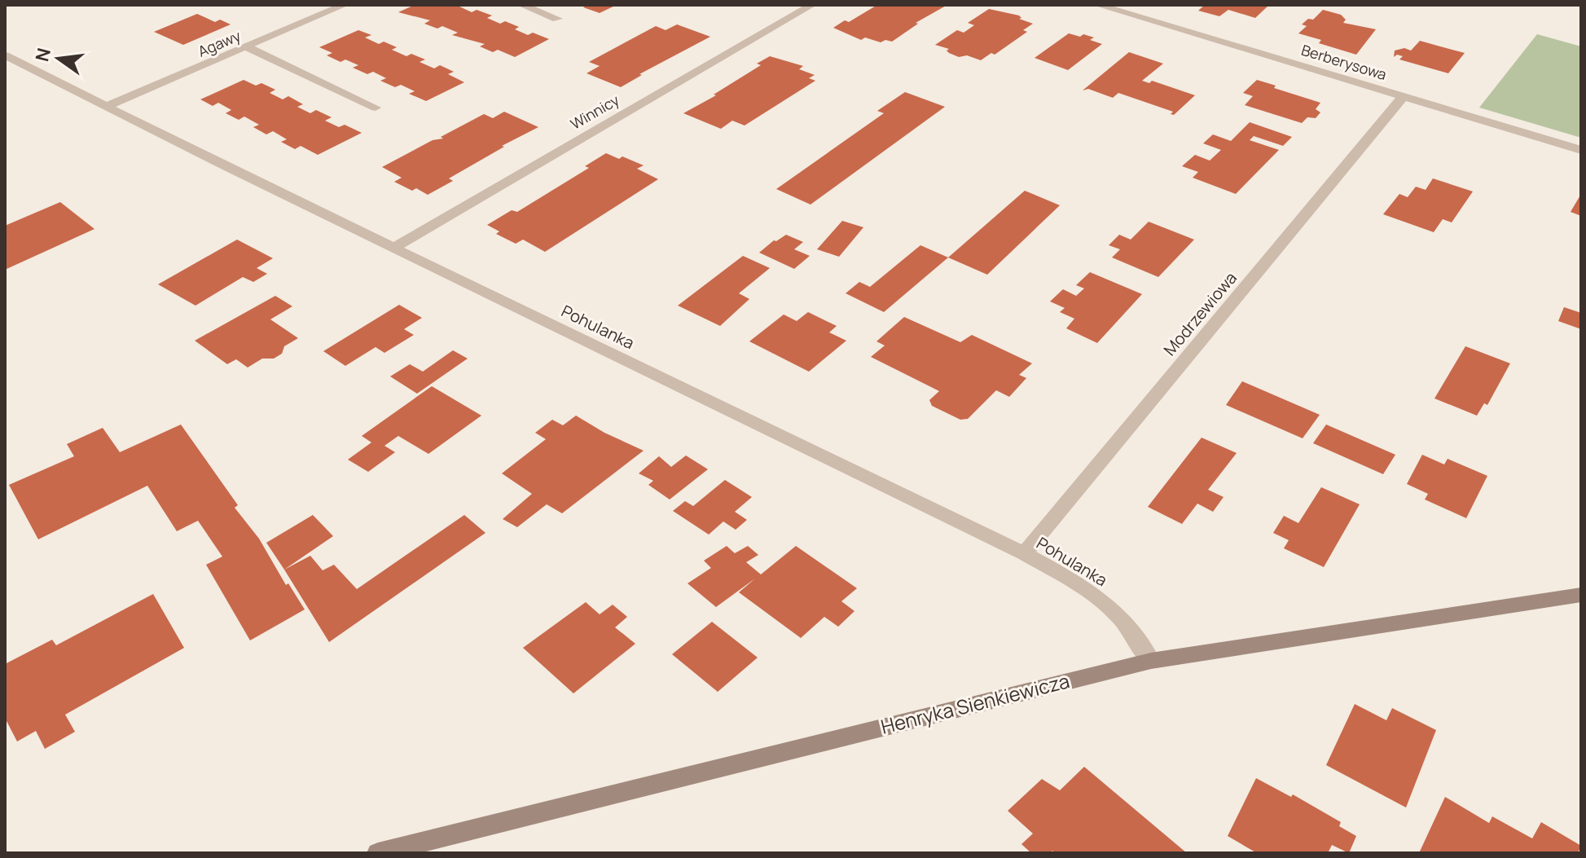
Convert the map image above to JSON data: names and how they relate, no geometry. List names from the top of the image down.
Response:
{
  "streets": {
    "street": [
      "Agawy",
      "Berberysowa",
      "Winnicy",
      "Modrzewiowa",
      "Pohulanka",
      "Henryka Sienkiewicza"
    ]
  },
  "crossings": [
    ["Agawy", "Pohulanka"],
    ["Berberysowa", "Modrzewiowa"],
    ["Winnicy", "Pohulanka"],
    ["Modrzewiowa", "Pohulanka"],
    ["Pohulanka", "Henryka Sienkiewicza"]
  ],
  "north": "left"
}
